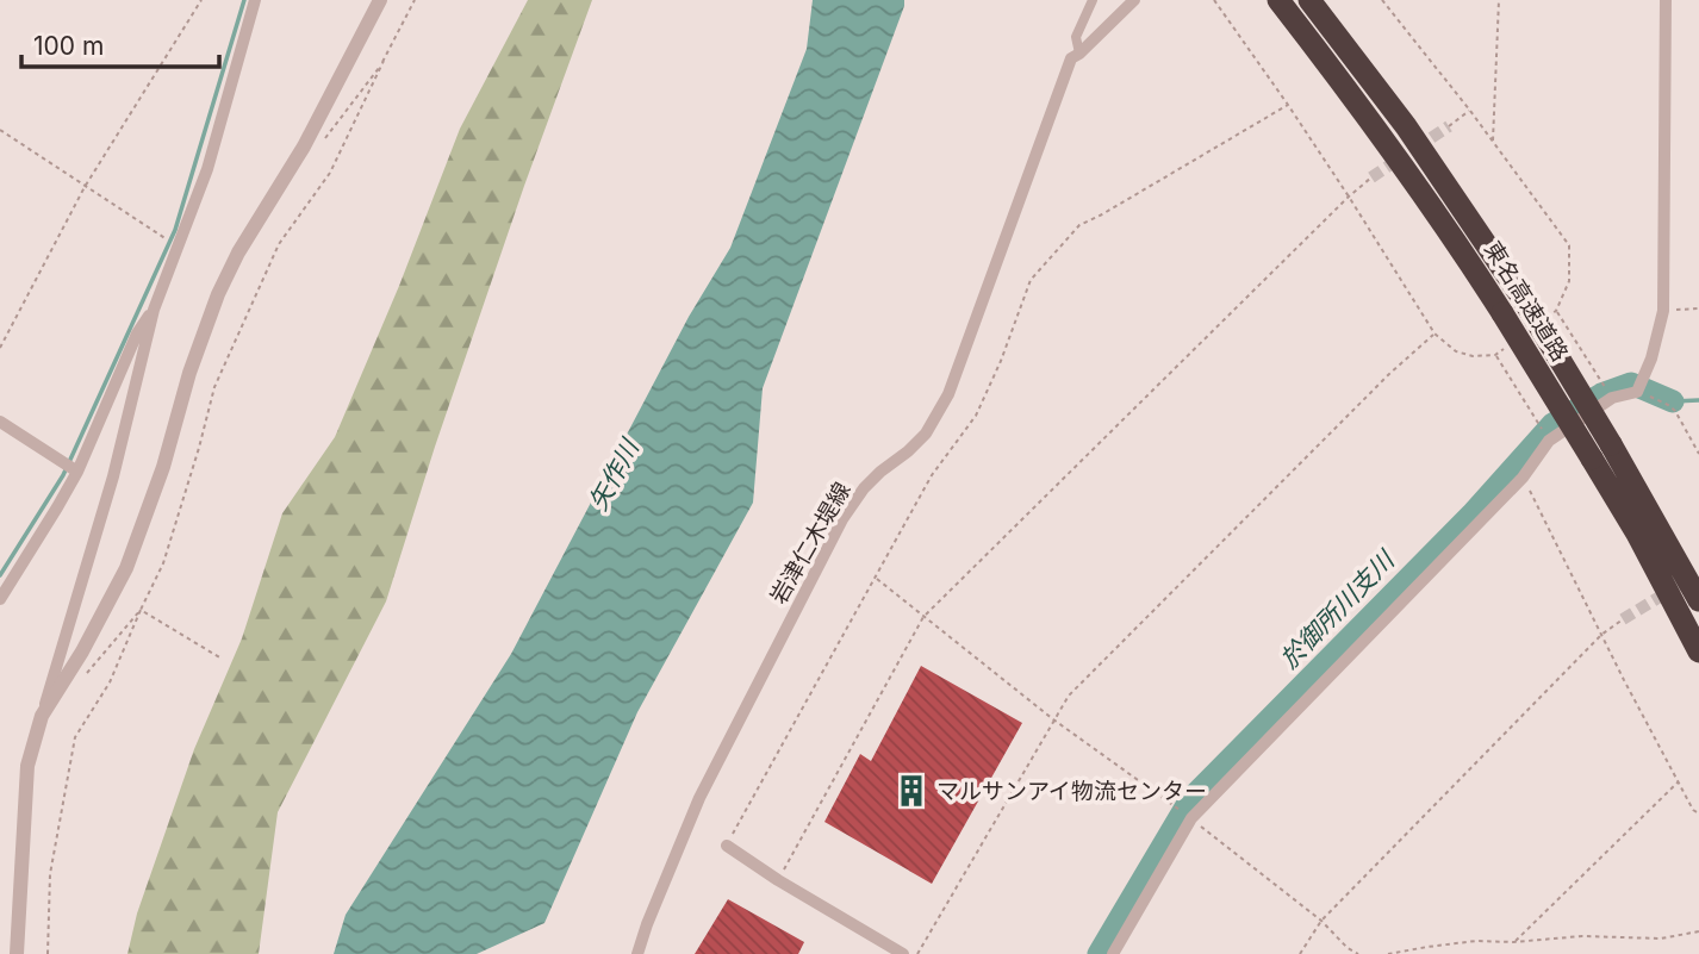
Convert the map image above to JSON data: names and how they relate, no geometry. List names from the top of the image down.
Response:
{
  "streets": {
    "highway": ["東名高速道路"],
    "street": ["岩津仁木堤線"]
  },
  "water": ["矢作川", "於御所川支川"],
  "places": {
    "building": ["マルサンアイ物流センター"]
  },
  "scale_bar": "100 m"
}
